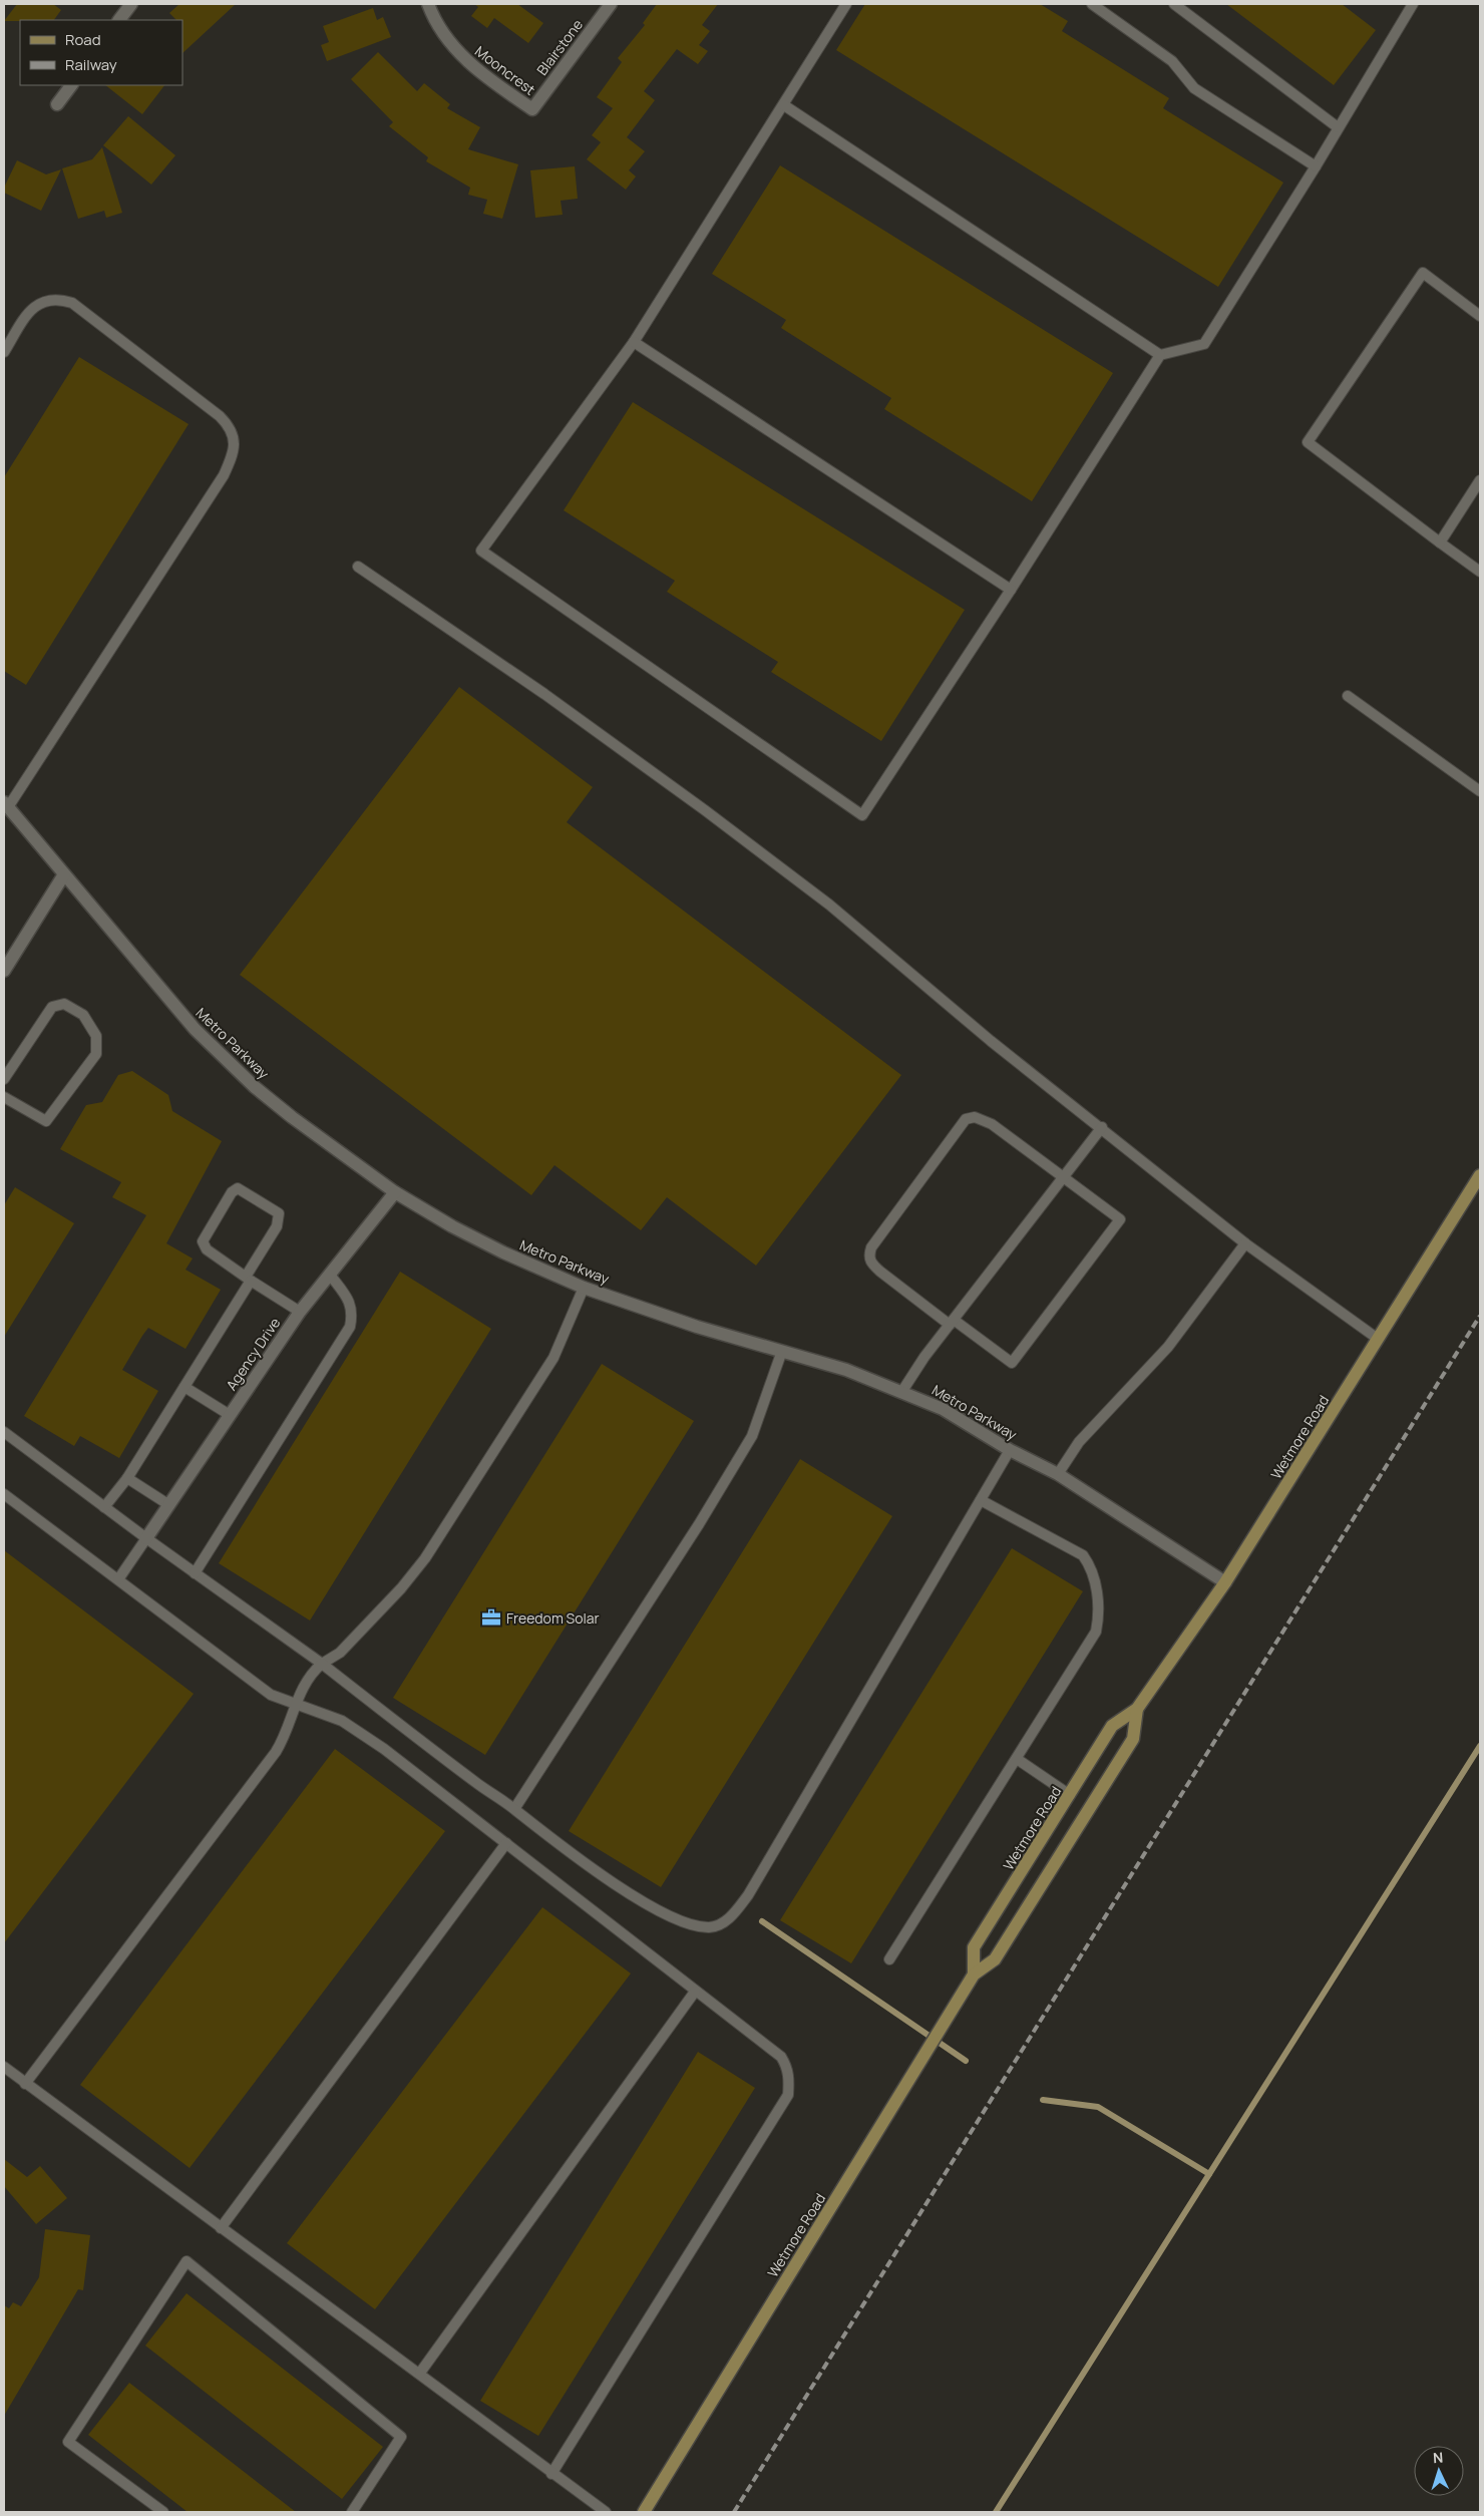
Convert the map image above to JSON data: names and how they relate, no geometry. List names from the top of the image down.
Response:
{
  "streets": {
    "main road": ["Wetmore Road"],
    "street": [
      "Blairstone",
      "Mooncrest",
      "Metro Parkway",
      "Agency Drive"
    ]
  },
  "crossings": [
    ["Blairstone", "Mooncrest"],
    ["Metro Parkway", "Agency Drive"],
    ["Metro Parkway", "Wetmore Road"]
  ],
  "places": {
    "office": ["Freedom Solar"]
  },
  "legend": ["Road", "Railway"],
  "north": "top"
}
